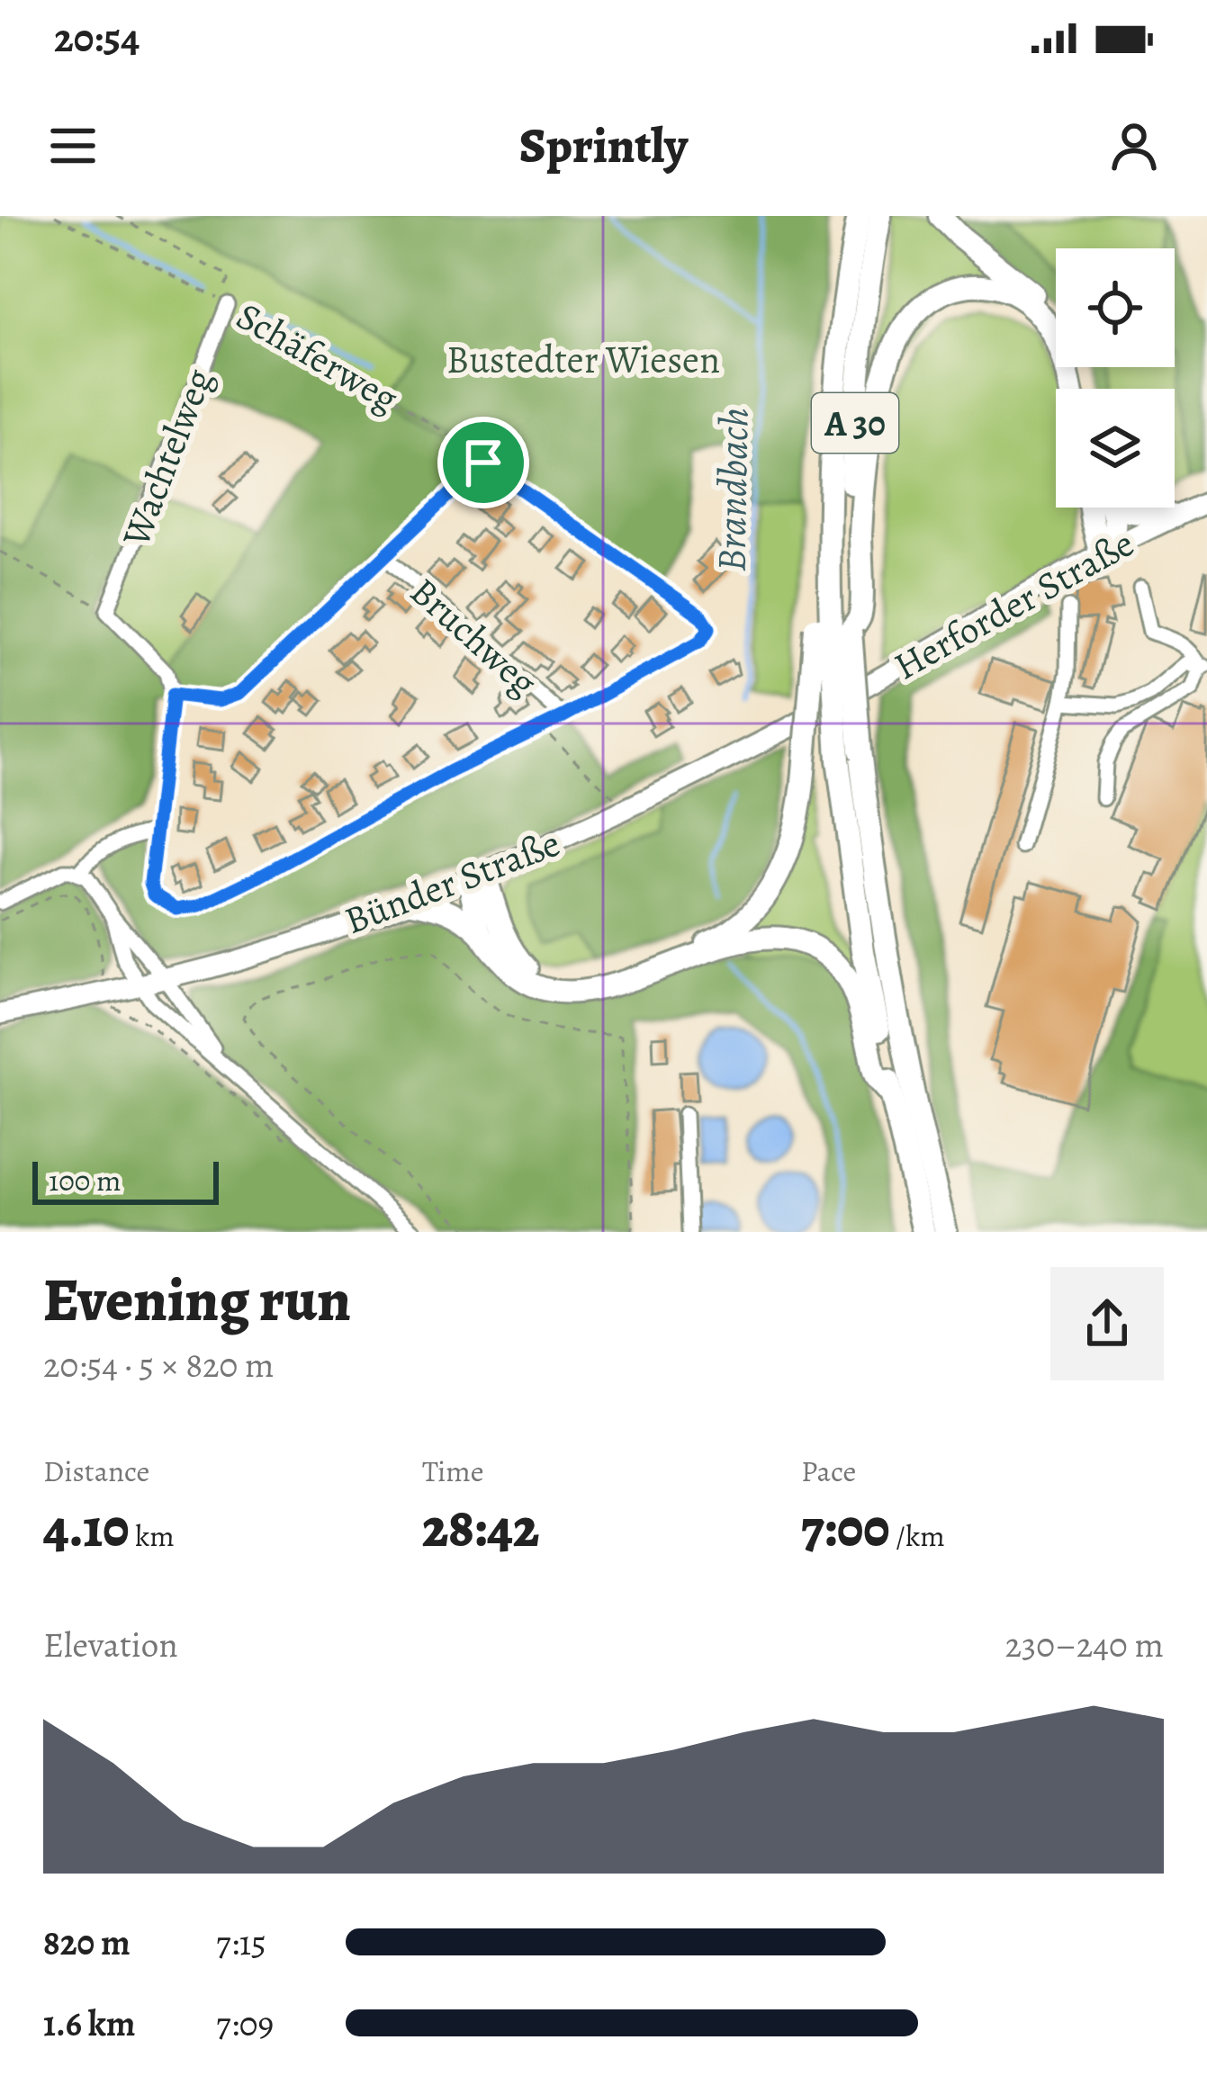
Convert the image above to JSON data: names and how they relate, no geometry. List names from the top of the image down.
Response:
{
  "streets": {
    "highway": ["A 30"],
    "main road": ["Herforder Straße", "Bünder Straße"],
    "street": ["Wachtelweg", "Bruchweg"],
    "path": ["Schäferweg"]
  },
  "crossings": [
    ["Schäferweg", "Wachtelweg"],
    ["Herforder Straße", "Bünder Straße"]
  ],
  "water": ["Brandbach"],
  "parks": ["Bustedter Wiesen"],
  "scale_bar": "100 m",
  "page": {
    "status": "20:54",
    "header": "Sprintly",
    "scale": "100 m",
    "heading": ["Evening run", "20:54 · 5 × 820 m"],
    "stats": [
      ["Distance", "4.10 km"],
      ["Time", "28:42"],
      ["Pace", "7:00 /km"]
    ],
    "chart": ["Elevation", "230–240 m"],
    "list": [
      {
        "name": "820 m",
        "note": "7:15"
      },
      {
        "name": "1.6 km",
        "note": "7:09"
      }
    ]
  }
}
